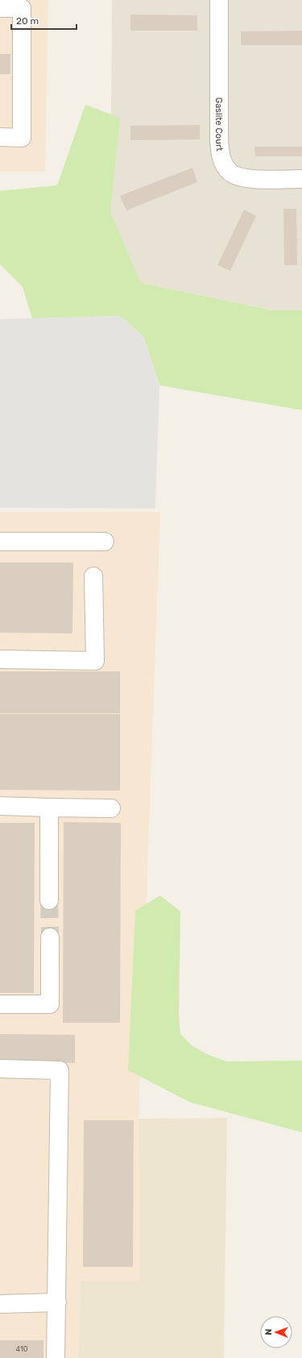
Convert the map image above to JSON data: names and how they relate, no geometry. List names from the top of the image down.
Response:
{
  "streets": {
    "street": ["Gaslite Court"]
  },
  "house_numbers": ["410"],
  "scale_bar": "20 m",
  "north": "left"
}
